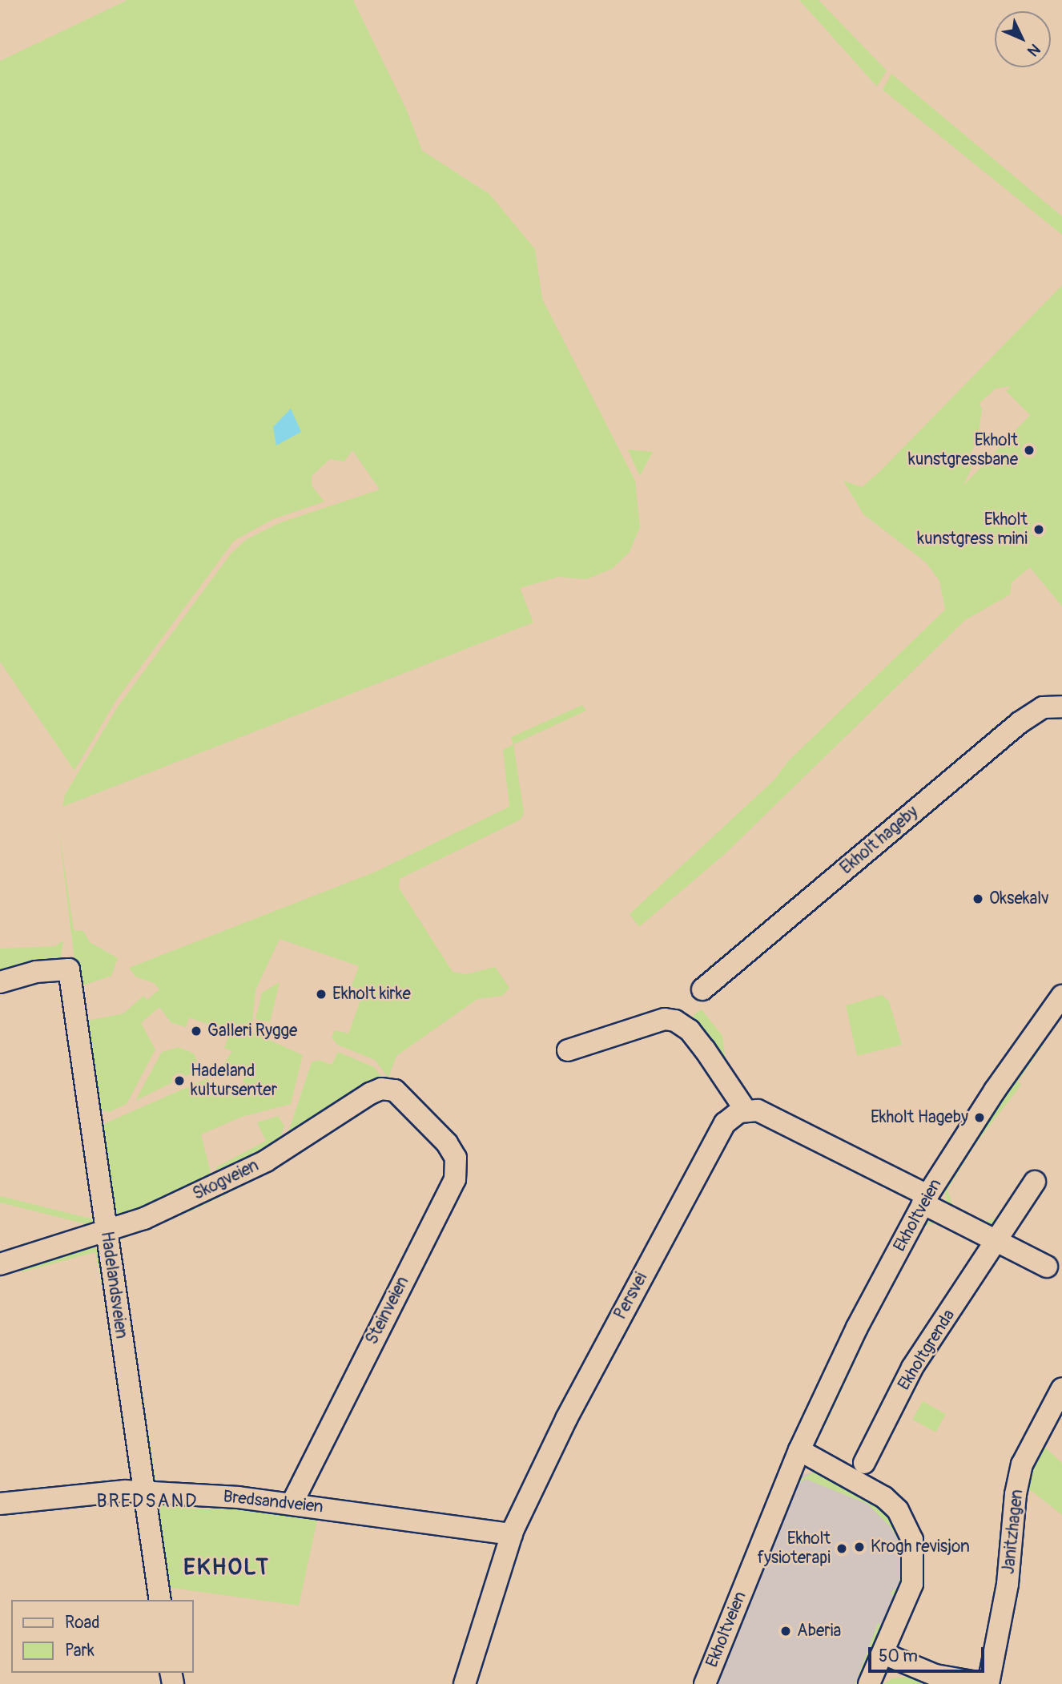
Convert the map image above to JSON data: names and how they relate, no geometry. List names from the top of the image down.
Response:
{
  "streets": {
    "street": [
      "Ekholt hageby",
      "Skogveien",
      "Ekholtveien",
      "Hadelandsveien",
      "Persvei",
      "Steinveien",
      "Ekholtgrenda",
      "Bredsandveien",
      "Janitzhagen"
    ]
  },
  "crossings": [
    ["Skogveien", "Hadelandsveien"],
    ["Skogveien", "Steinveien"],
    ["Hadelandsveien", "Bredsandveien"],
    ["Persvei", "Bredsandveien"],
    ["Steinveien", "Bredsandveien"]
  ],
  "districts": ["BREDSAND", "EKHOLT"],
  "places": [
    "Ekholt kunstgressbane",
    "Ekholt kunstgress mini",
    "Oksekalv",
    "Ekholt kirke",
    "Galleri Rygge",
    "Hadeland kultursenter",
    "Ekholt Hageby",
    "Krogh revisjon",
    "Ekholt fysioterapi",
    "Aberia"
  ],
  "legend": ["Road", "Park"],
  "scale_bar": "50 m",
  "north": "bottom right"
}
